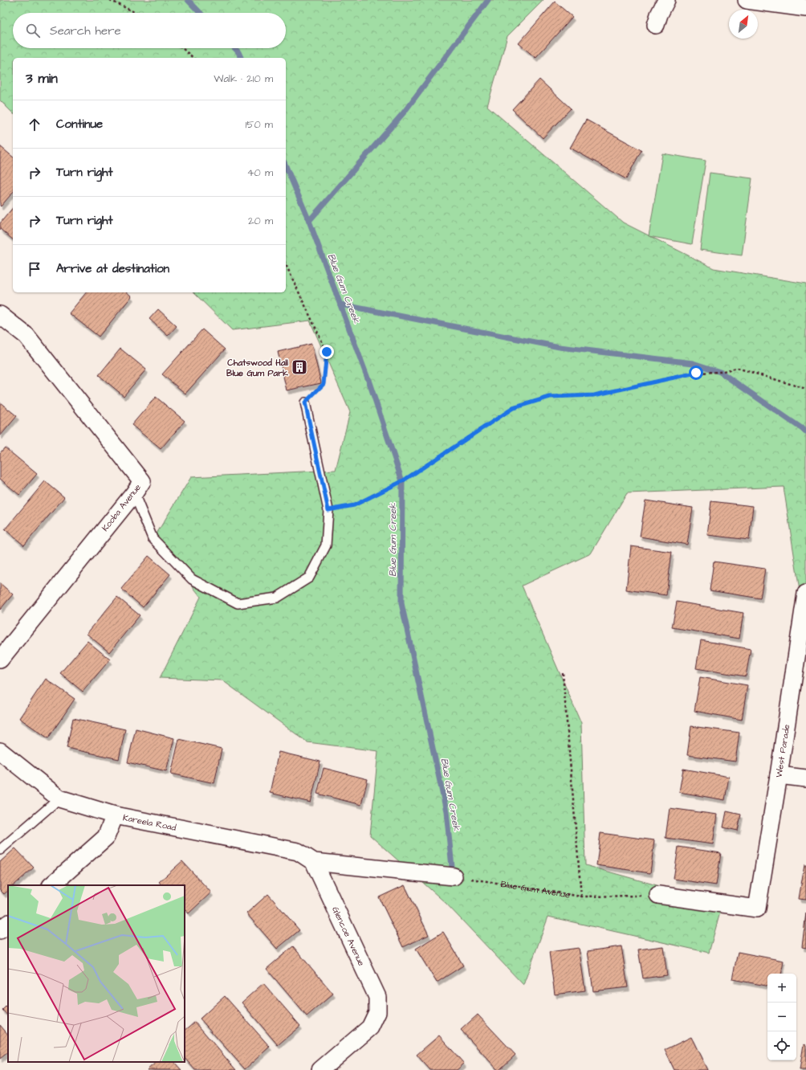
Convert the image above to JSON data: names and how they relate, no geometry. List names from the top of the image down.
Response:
{
  "streets": {
    "street": [
      "Kooba Avenue",
      "West Parade",
      "Kareela Road",
      "Glencoe Avenue"
    ],
    "path": ["Blue Gum Avenue"]
  },
  "crossings": [
    ["West Parade", "Blue Gum Avenue"],
    ["Kareela Road", "Glencoe Avenue"]
  ],
  "water": ["Blue Gum Creek"],
  "places": {
    "building": ["Chatswood Hall Blue Gum Park"]
  },
  "north": "top right",
  "page": {
    "search": "Search here",
    "heading": ["3 min", "Walk · 210 m"],
    "list": [
      ["Continue", "150 m"],
      ["Turn right", "40 m"],
      ["Turn right", "20 m"],
      "Arrive at destination"
    ],
    "map_buttons": ["+", "−"]
  }
}
